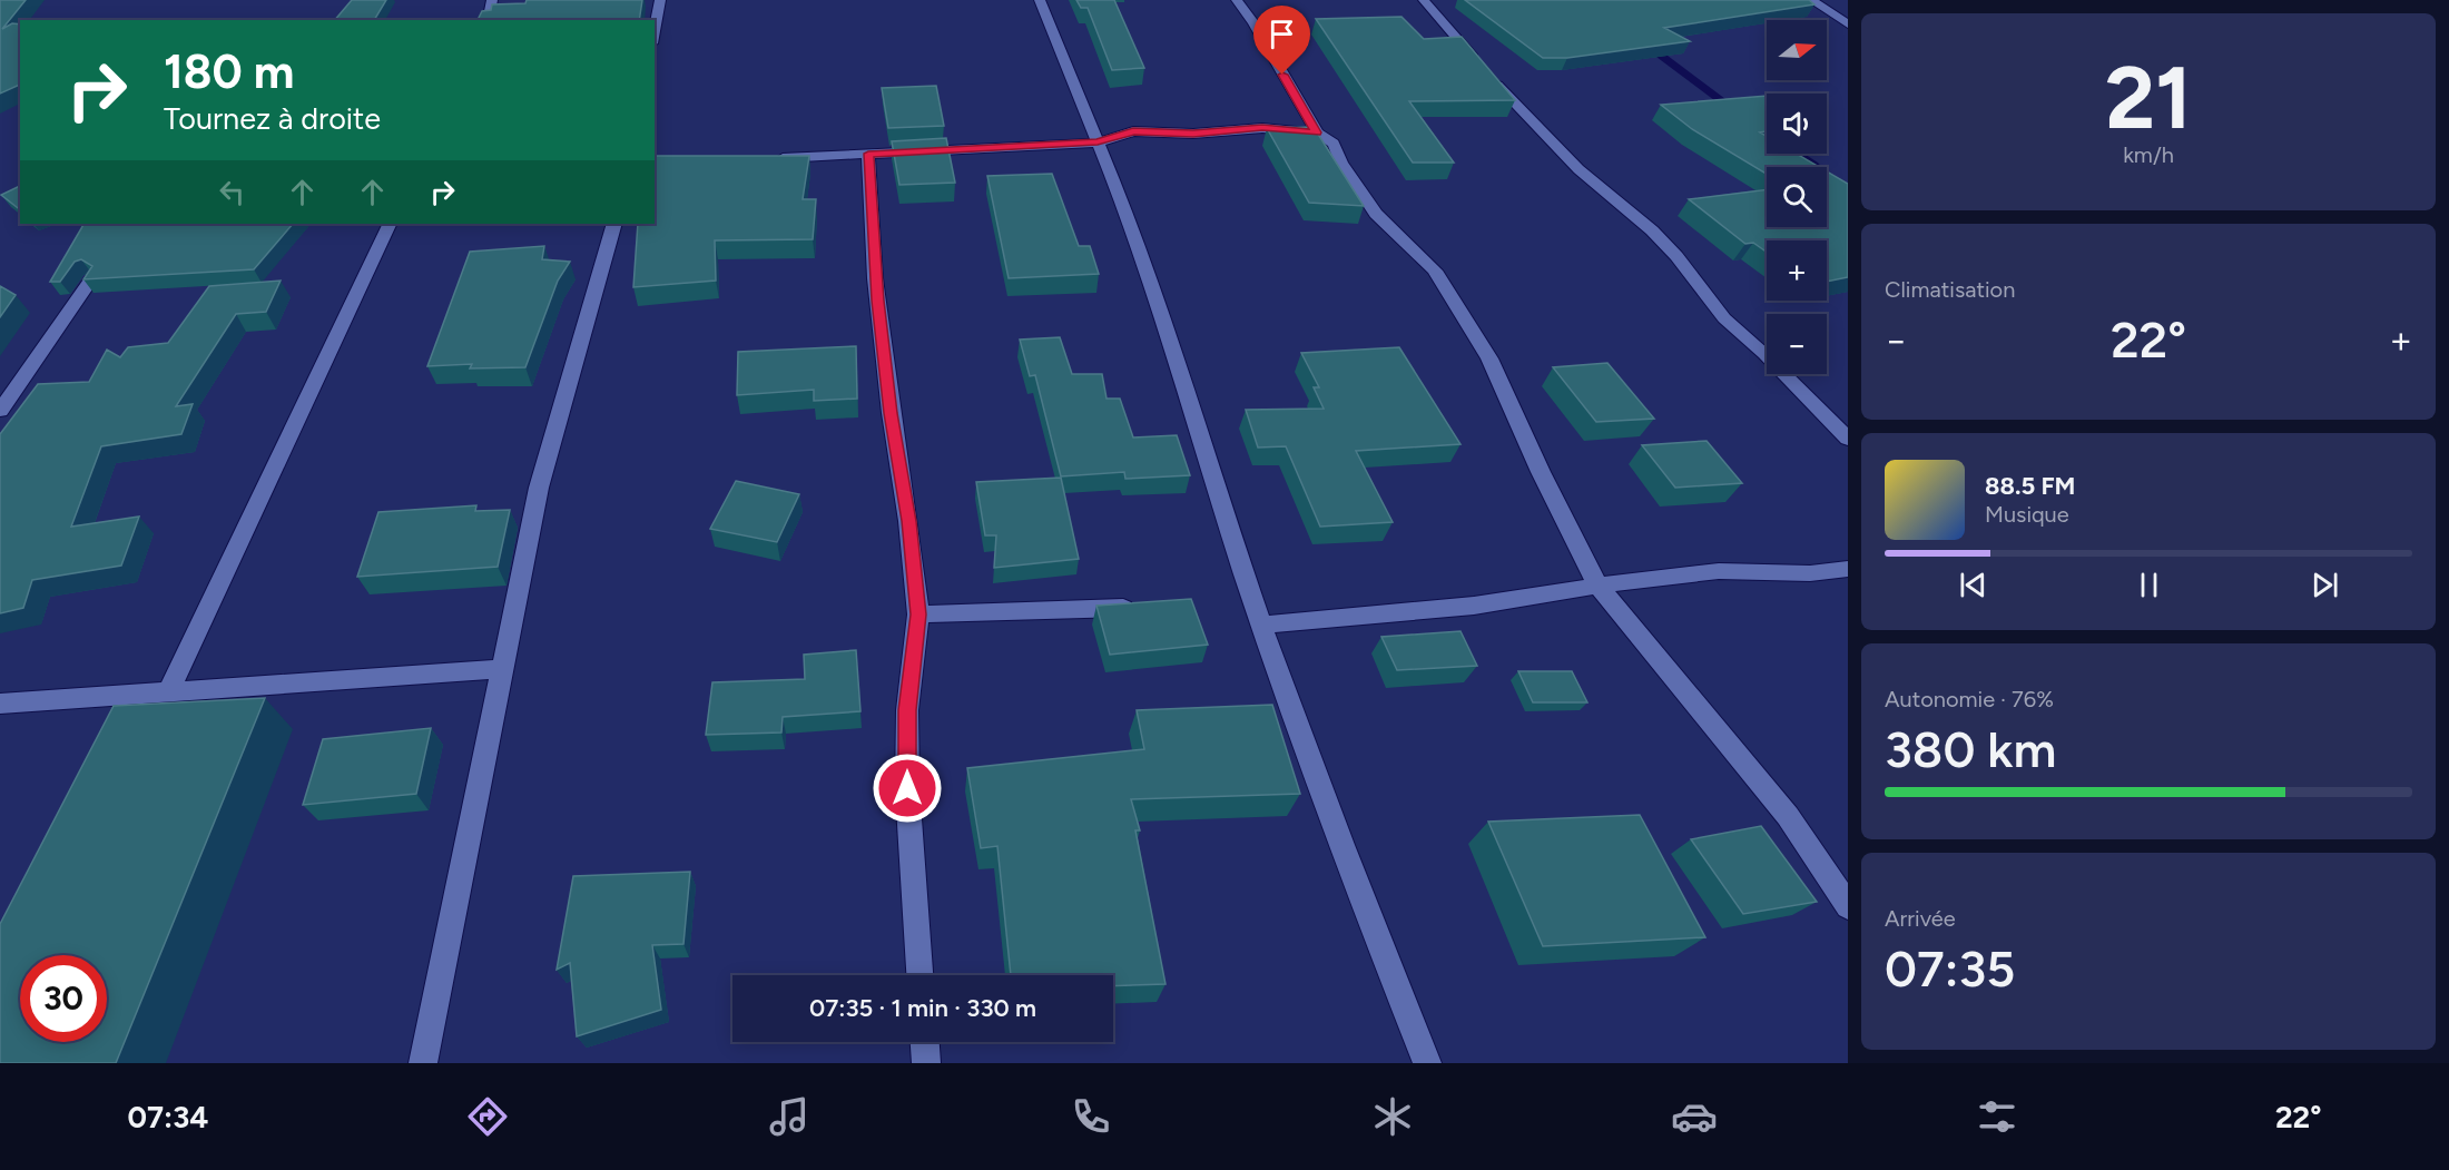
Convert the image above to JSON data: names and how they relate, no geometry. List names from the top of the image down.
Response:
{
  "north": "right",
  "page": {
    "tile": [
      ["21", "km/h"],
      "Climatisation",
      ["Autonomie · 76%", "380 km"],
      ["Arrivée", "07:35"]
    ],
    "map_buttons": ["+", "−"],
    "turn": ["180 m", "Tournez à droite"],
    "heat": ["−", "22°", "+"],
    "song": ["88.5 FM", "Musique"],
    "limit": "30",
    "trip": "07:35 · 1 min · 330 m",
    "tabs": ["07:34", "22°"]
  }
}
